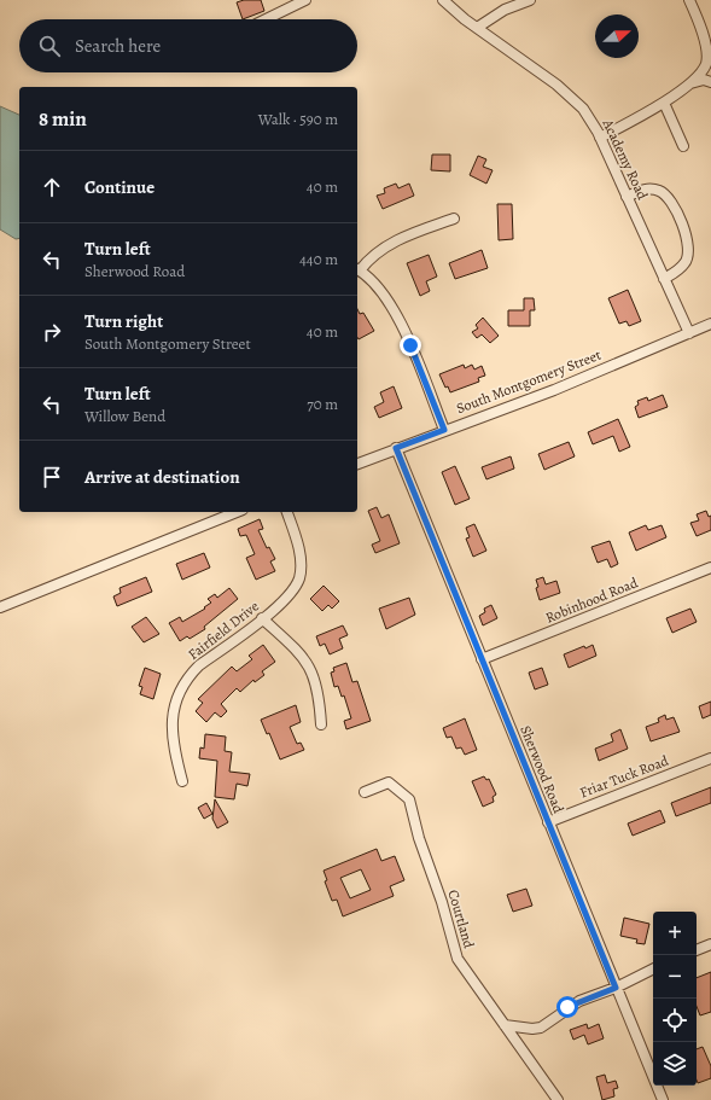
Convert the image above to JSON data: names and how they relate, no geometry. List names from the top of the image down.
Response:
{
  "streets": {
    "street": [
      "Academy Road",
      "South Montgomery Street",
      "Robinhood Road",
      "Fairfield Drive",
      "Sherwood Road",
      "Friar Tuck Road",
      "Courtland"
    ]
  },
  "crossings": [
    ["Academy Road", "South Montgomery Street"],
    ["South Montgomery Street", "Sherwood Road"],
    ["Robinhood Road", "Sherwood Road"],
    ["Sherwood Road", "Friar Tuck Road"]
  ],
  "north": "right",
  "page": {
    "search": "Search here",
    "heading": ["8 min", "Walk · 590 m"],
    "list": [
      ["Continue", "40 m"],
      ["Turn left", "Sherwood Road", "440 m"],
      ["Turn right", "South Montgomery Street", "40 m"],
      ["Turn left", "Willow Bend", "70 m"],
      "Arrive at destination"
    ],
    "map_buttons": ["+", "−"]
  }
}
